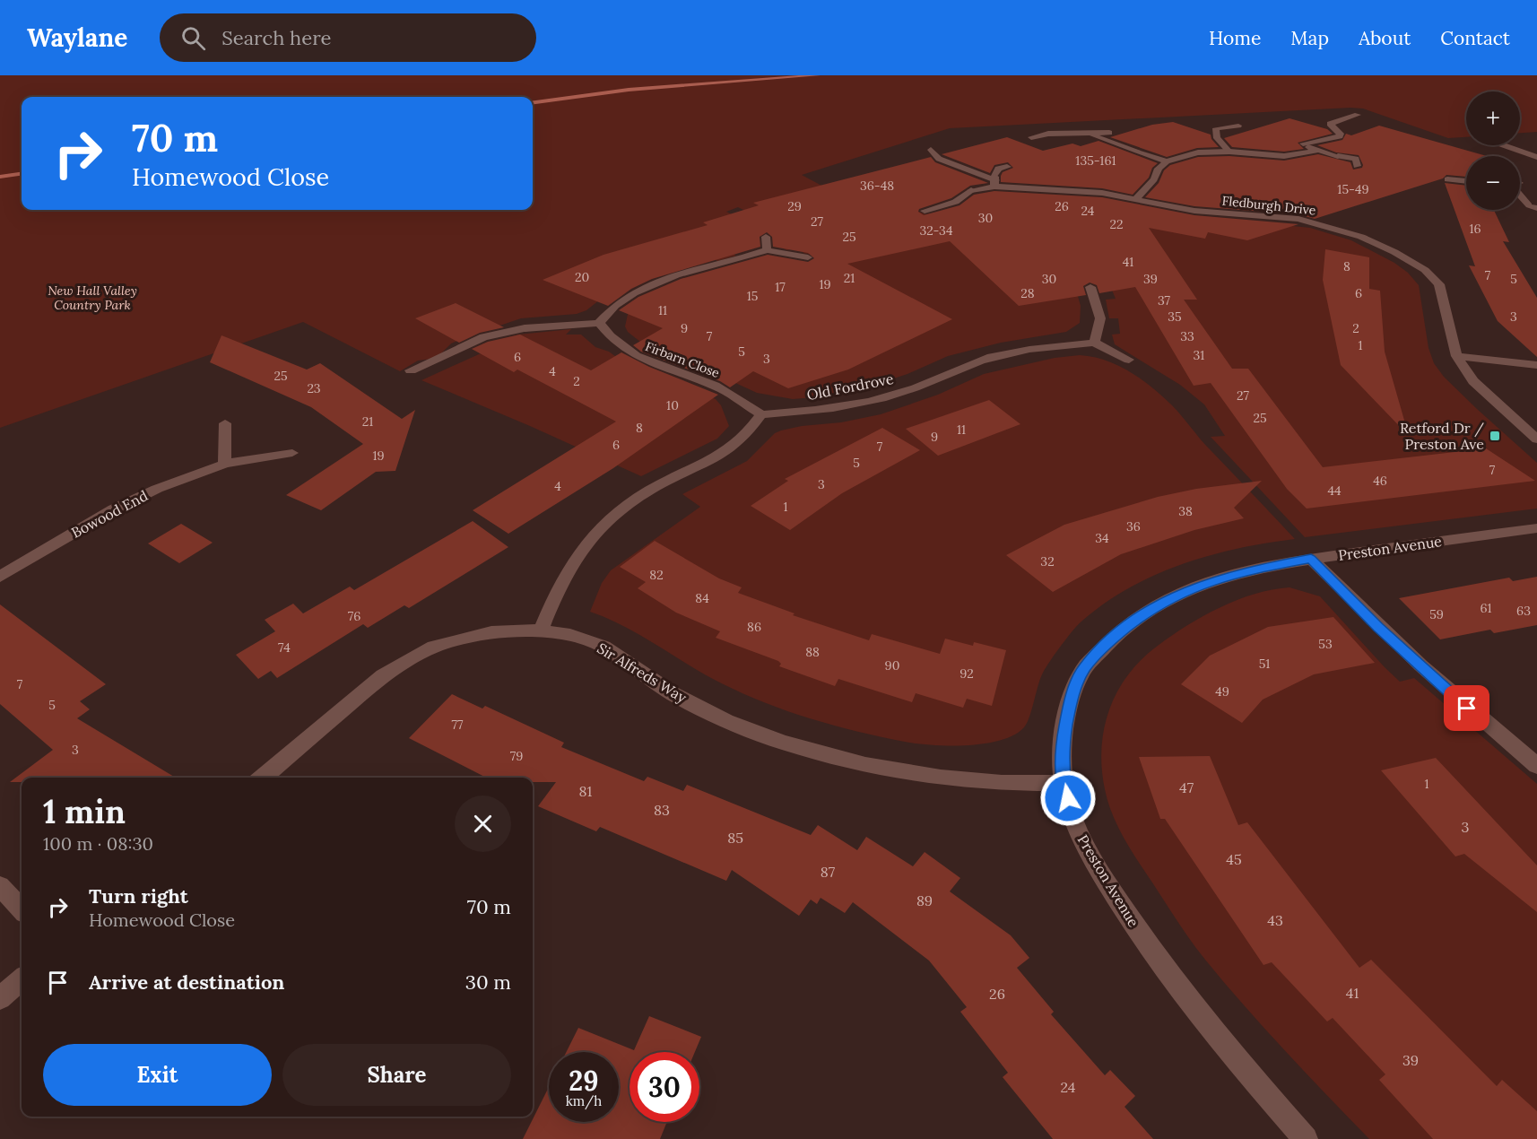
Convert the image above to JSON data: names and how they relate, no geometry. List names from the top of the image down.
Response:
{
  "streets": {
    "street": [
      "Fledburgh Drive",
      "Firbarn Close",
      "Old Fordrove",
      "Bowood End",
      "Preston Avenue",
      "Sir Alfreds Way"
    ]
  },
  "crossings": [
    ["Firbarn Close", "Old Fordrove"],
    ["Preston Avenue", "Sir Alfreds Way"]
  ],
  "parks": ["New Hall Valley Country Park"],
  "places": {
    "transit": ["Retford Dr / Preston Ave"]
  },
  "house_numbers": [
    "135-161",
    "36-48",
    "15-49",
    "29",
    "26",
    "24",
    "30",
    "27",
    "22",
    "16",
    "32-34",
    "25",
    "41",
    "8",
    "7",
    "20",
    "21",
    "30",
    "39",
    "5",
    "19",
    "17",
    "28",
    "6",
    "15",
    "37",
    "11",
    "35",
    "3",
    "9",
    "2",
    "7",
    "33",
    "1",
    "5",
    "31",
    "6",
    "3",
    "4",
    "25",
    "2",
    "23",
    "27",
    "10",
    "25",
    "21",
    "8",
    "11",
    "9",
    "6",
    "7",
    "19",
    "5",
    "7",
    "46",
    "3",
    "4",
    "44",
    "1",
    "38",
    "36",
    "34",
    "32",
    "82",
    "84",
    "61",
    "63",
    "59",
    "76",
    "86",
    "53",
    "74",
    "88",
    "51",
    "90",
    "92",
    "7",
    "49",
    "5",
    "77",
    "3",
    "79",
    "1",
    "47",
    "81",
    "83",
    "3",
    "85",
    "45",
    "87",
    "89",
    "43",
    "41",
    "26",
    "39",
    "24"
  ],
  "page": {
    "header": "Waylane",
    "search": "Search here",
    "nav": [
      "Home",
      "Map",
      "About",
      "Contact"
    ],
    "map_buttons": ["+", "−"],
    "turn": ["70 m", "Homewood Close"],
    "heading": ["1 min", "100 m · 08:30"],
    "list": [
      {
        "name": "Turn right",
        "note": "Homewood Close",
        "value": "70 m"
      },
      {
        "name": "Arrive at destination",
        "value": "30 m"
      }
    ],
    "buttons": ["Exit", "Share"],
    "speed": "29 km/h",
    "limit": "30"
  }
}
